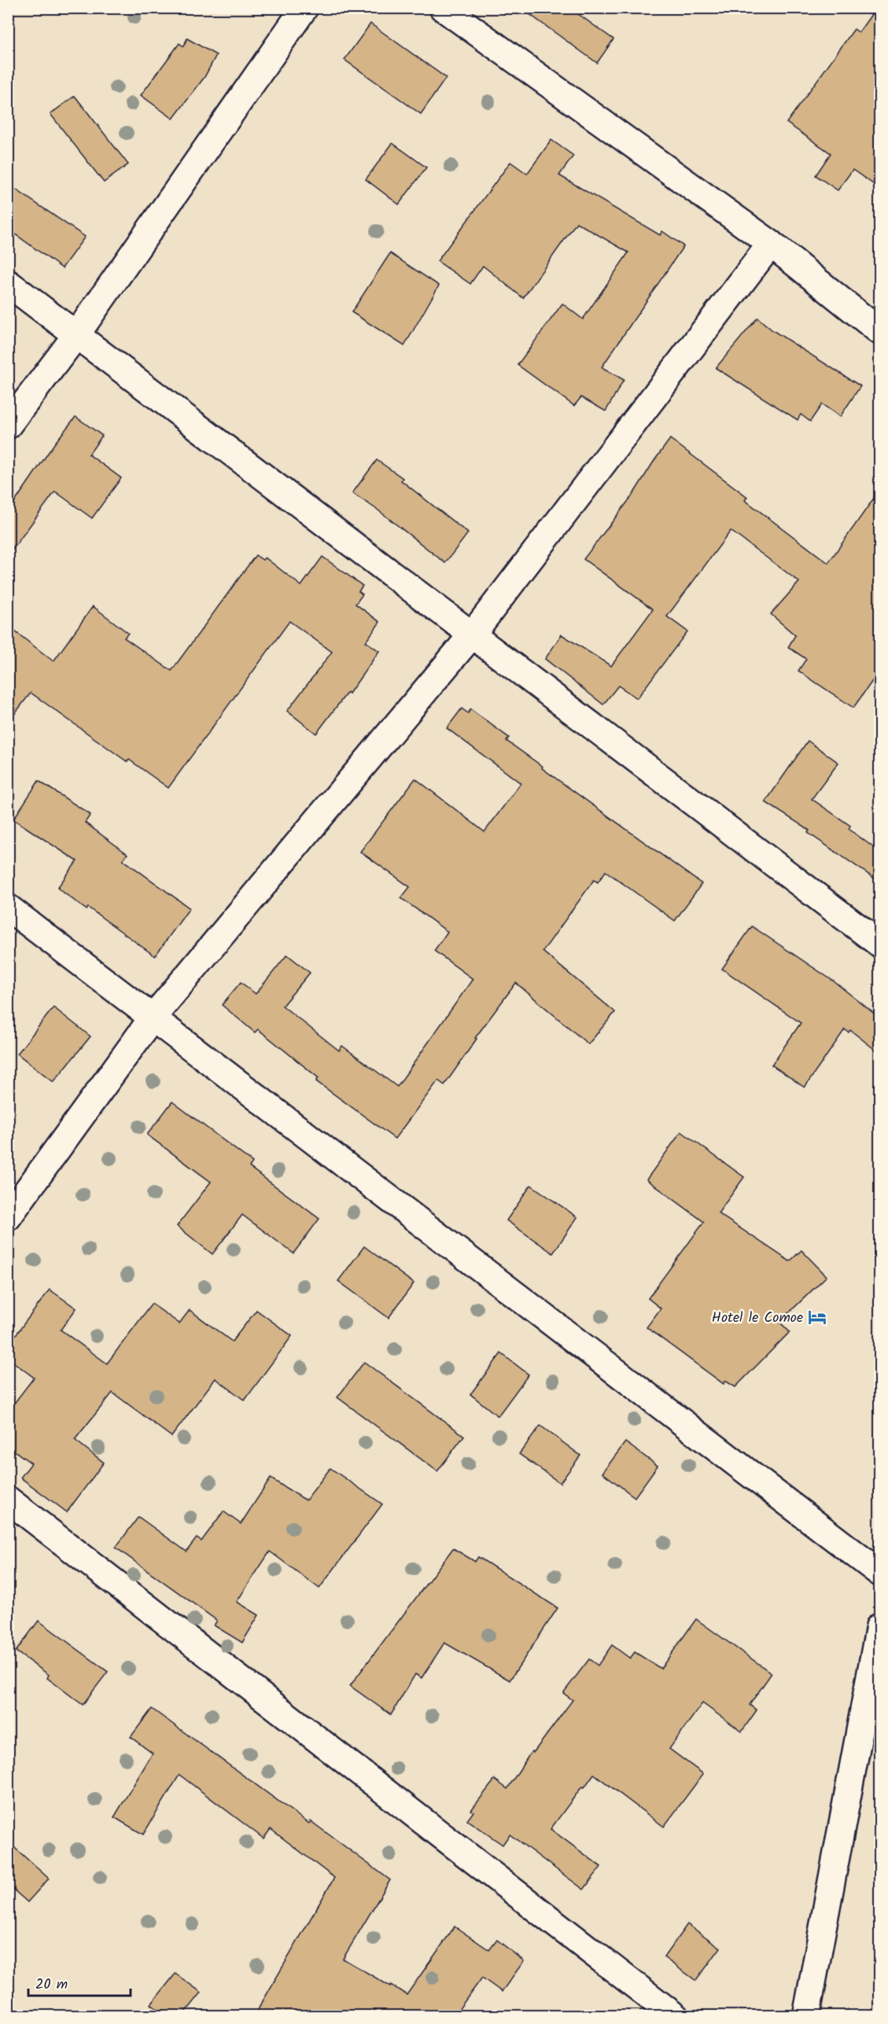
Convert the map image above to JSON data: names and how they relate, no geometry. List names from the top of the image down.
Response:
{
  "places": {
    "hotel": ["Hotel le Comoe"]
  },
  "scale_bar": "20 m"
}
